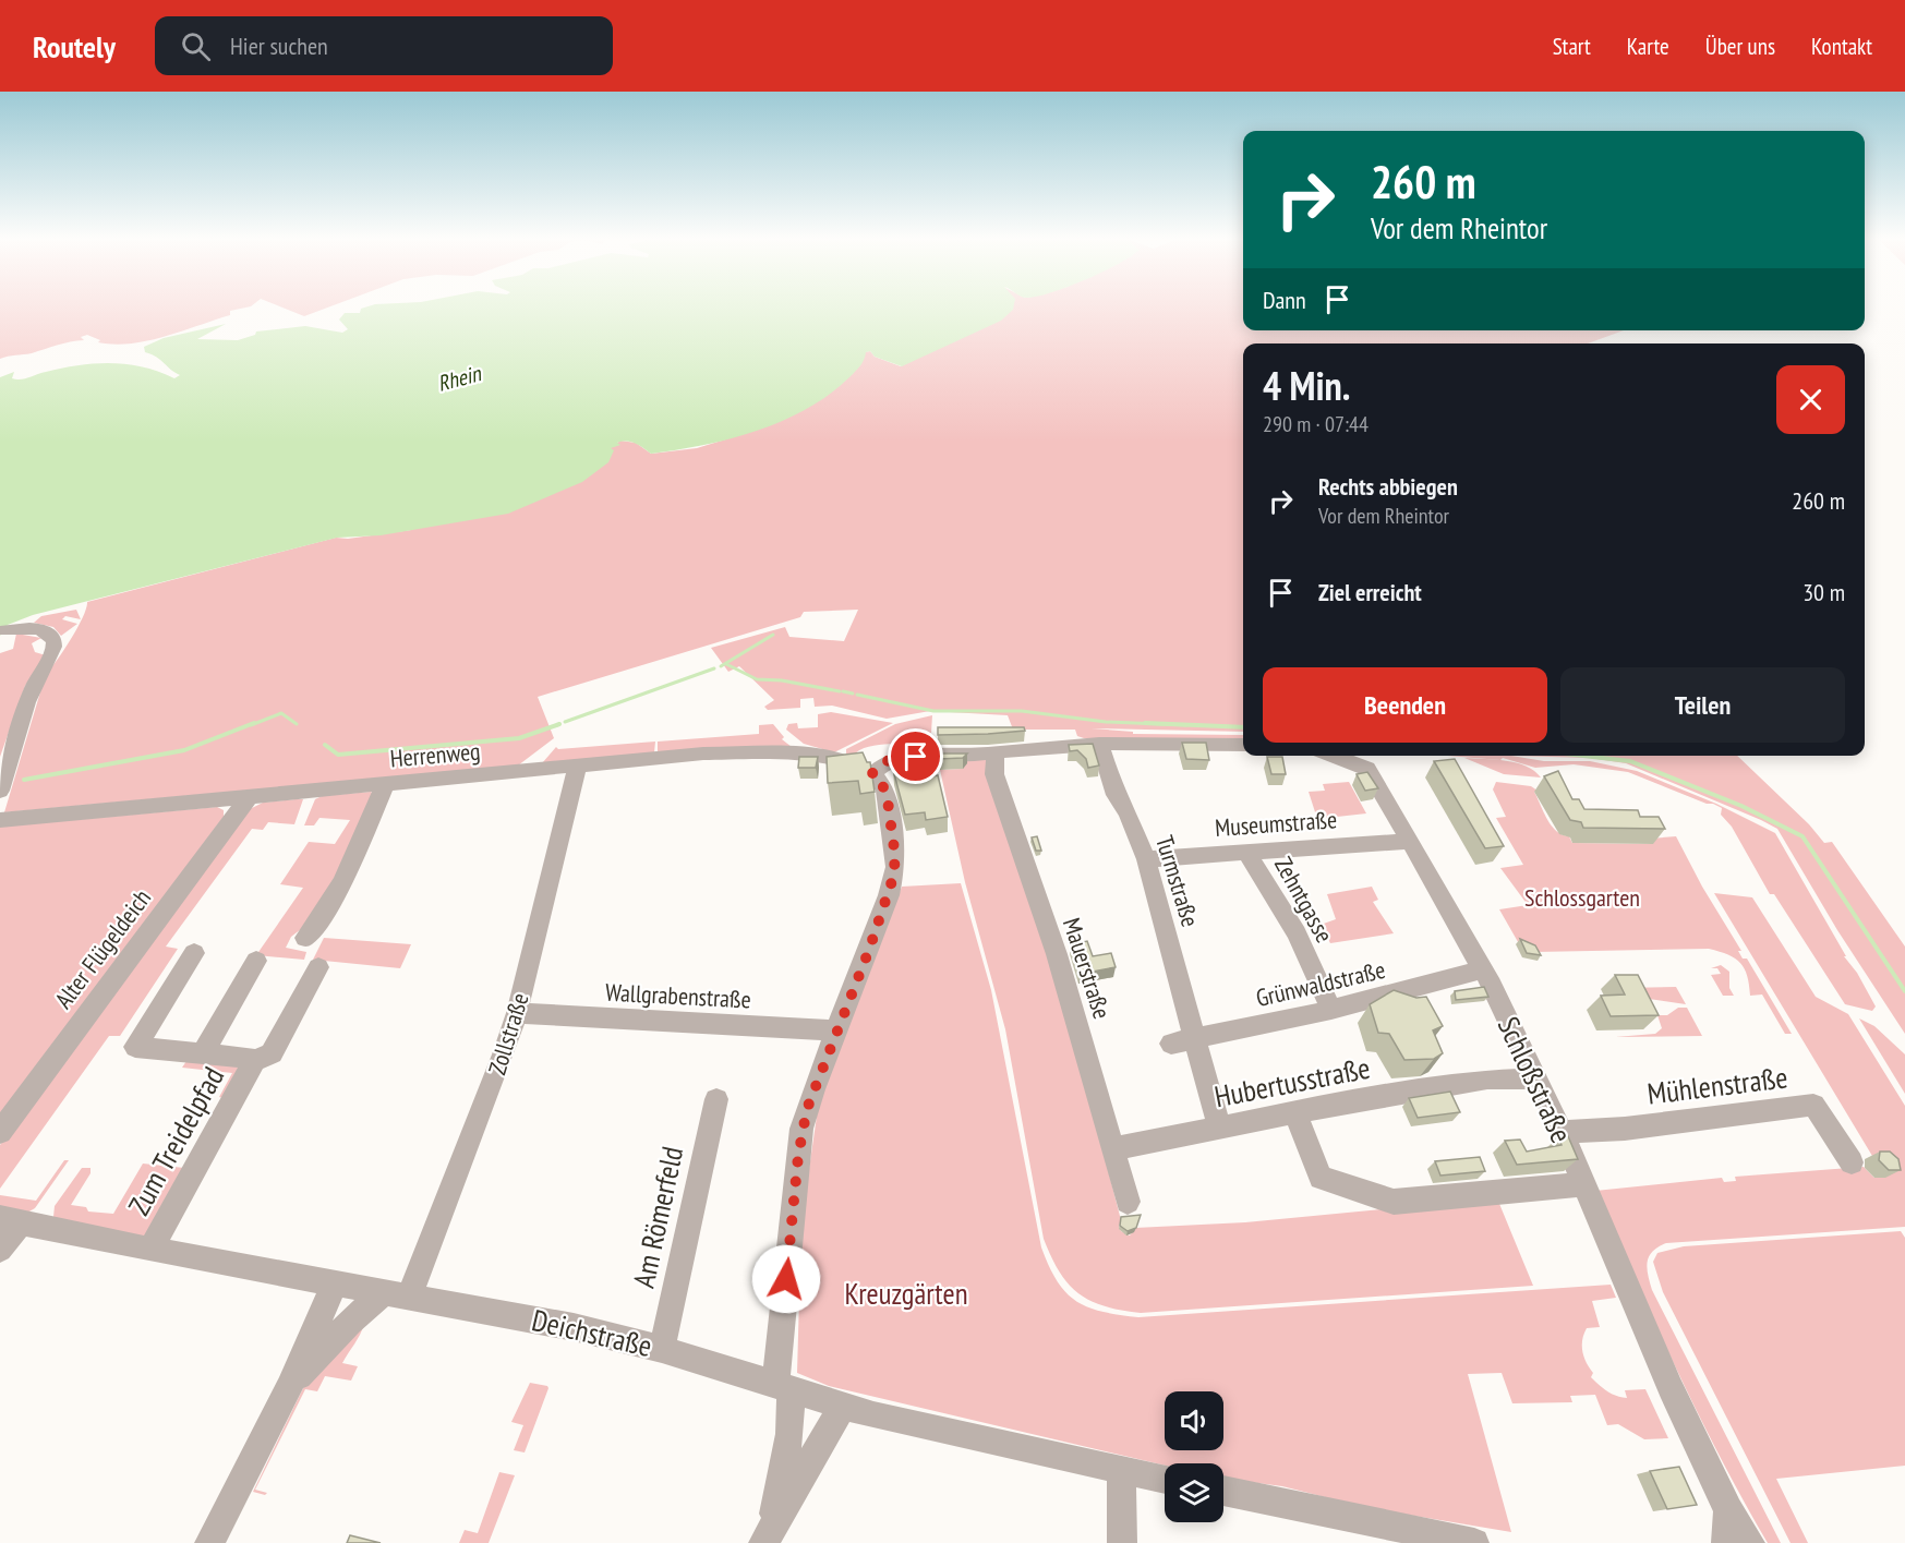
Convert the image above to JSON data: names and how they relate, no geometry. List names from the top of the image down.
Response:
{
  "streets": {
    "street": [
      "Herrenweg",
      "Museumstraße",
      "Turmstraße",
      "Zehntgasse",
      "Alter Flügeldeich",
      "Mauerstraße",
      "Grünwaldstraße",
      "Wallgrabenstraße",
      "Zollstraße",
      "Schloßstraße",
      "Hubertusstraße",
      "Mühlenstraße",
      "Zum Treidelpfad",
      "Am Römerfeld",
      "Deichstraße"
    ]
  },
  "crossings": [
    ["Herrenweg", "Alter Flügeldeich"],
    ["Herrenweg", "Zollstraße"],
    ["Museumstraße", "Turmstraße"],
    ["Museumstraße", "Zehntgasse"],
    ["Museumstraße", "Schloßstraße"],
    ["Turmstraße", "Grünwaldstraße"],
    ["Turmstraße", "Hubertusstraße"],
    ["Zehntgasse", "Grünwaldstraße"],
    ["Mauerstraße", "Hubertusstraße"],
    ["Grünwaldstraße", "Schloßstraße"],
    ["Wallgrabenstraße", "Zollstraße"],
    ["Zollstraße", "Deichstraße"],
    ["Schloßstraße", "Hubertusstraße"],
    ["Schloßstraße", "Mühlenstraße"],
    ["Zum Treidelpfad", "Deichstraße"],
    ["Am Römerfeld", "Deichstraße"]
  ],
  "water": ["Rhein"],
  "parks": ["Schlossgarten", "Kreuzgärten"],
  "page": {
    "header": "Routely",
    "search": "Hier suchen",
    "nav": [
      "Start",
      "Karte",
      "Über uns",
      "Kontakt"
    ],
    "turn": ["260 m", "Vor dem Rheintor"],
    "then": "Dann",
    "heading": ["4 Min.", "290 m · 07:44"],
    "list": [
      {
        "name": "Rechts abbiegen",
        "note": "Vor dem Rheintor",
        "value": "260 m"
      },
      {
        "name": "Ziel erreicht",
        "value": "30 m"
      }
    ],
    "buttons": ["Beenden", "Teilen"]
  }
}
